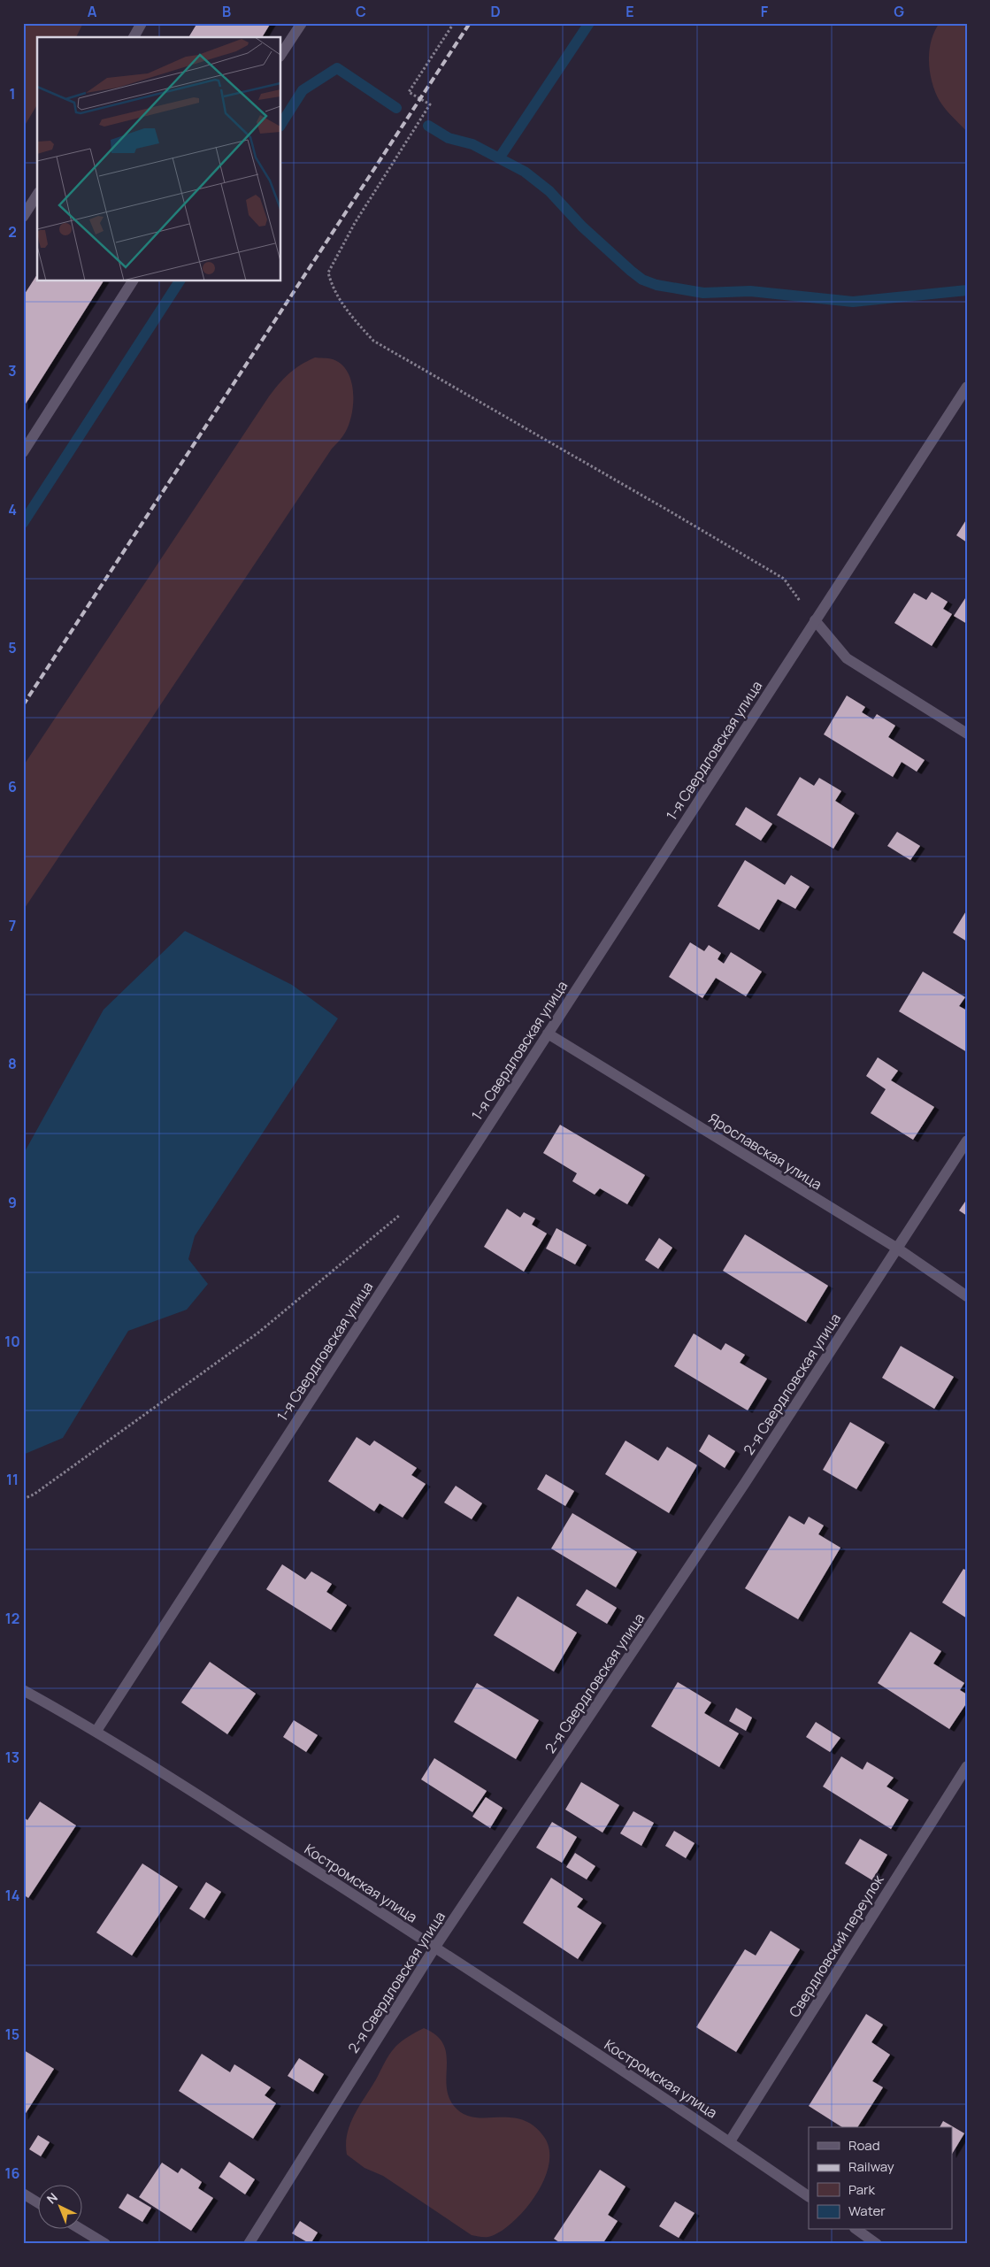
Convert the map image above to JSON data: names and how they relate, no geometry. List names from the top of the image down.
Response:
{
  "streets": {
    "street": [
      "1-я Свердловская улица",
      "Ярославская улица",
      "2-я Свердловская улица",
      "Костромская улица",
      "Свердловский переулок"
    ]
  },
  "crossings": [
    ["1-я Свердловская улица", "Ярославская улица"],
    ["1-я Свердловская улица", "Костромская улица"],
    ["Ярославская улица", "2-я Свердловская улица"],
    ["2-я Свердловская улица", "Костромская улица"],
    ["Костромская улица", "Свердловский переулок"]
  ],
  "legend": [
    "Road",
    "Railway",
    "Park",
    "Water"
  ],
  "north": "top left",
  "grid": {
    "columns": [
      "A",
      "B",
      "C",
      "D",
      "E",
      "F",
      "G"
    ],
    "rows": [
      "1",
      "2",
      "3",
      "4",
      "5",
      "6",
      "7",
      "8",
      "9",
      "10",
      "11",
      "12",
      "13",
      "14",
      "15",
      "16"
    ]
  }
}
